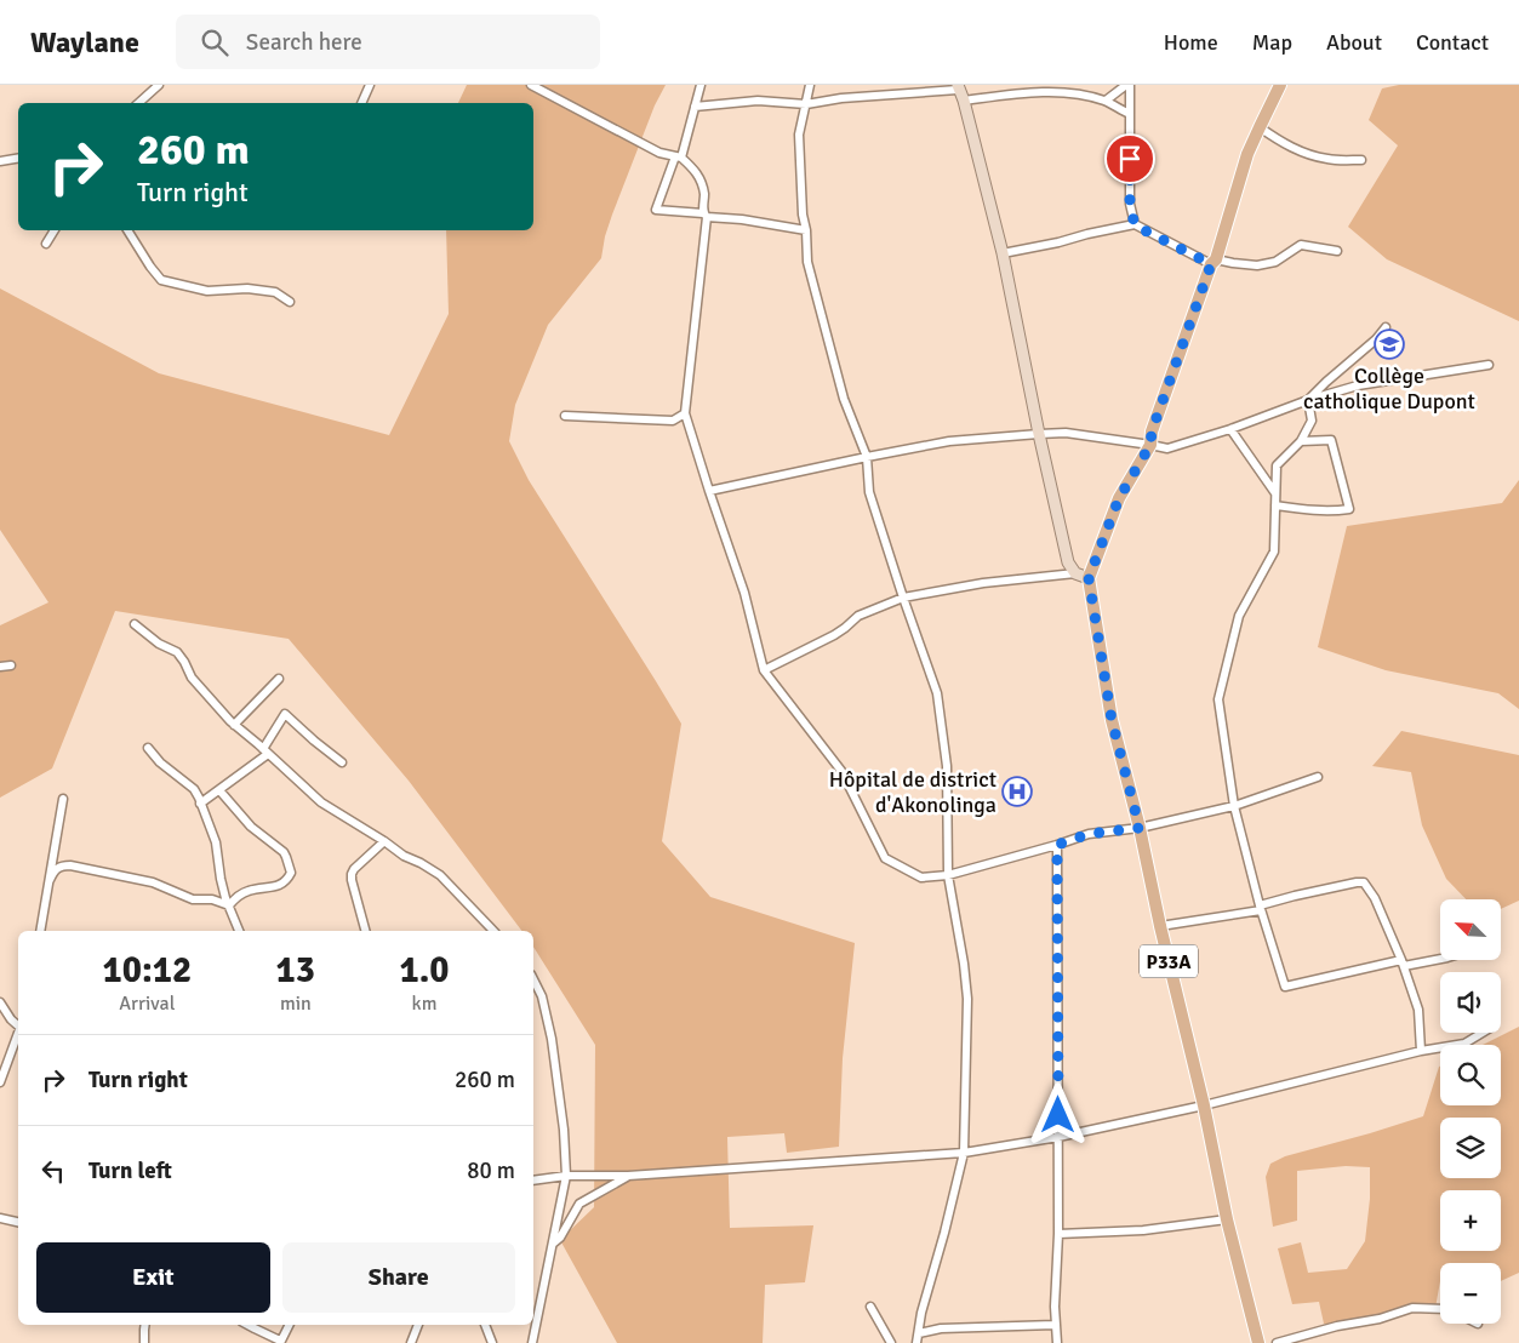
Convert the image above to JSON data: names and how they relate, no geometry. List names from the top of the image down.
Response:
{
  "streets": {
    "main road": ["P33A"]
  },
  "places": {
    "school or university": ["Collège catholique Dupont"],
    "hospital": ["Hôpital de district d'Akonolinga"]
  },
  "north": "top left",
  "page": {
    "header": "Waylane",
    "search": "Search here",
    "nav": [
      "Home",
      "Map",
      "About",
      "Contact"
    ],
    "turn": ["260 m", "Turn right"],
    "map_buttons": ["+", "−"],
    "eta": [
      "10:12",
      "Arrival",
      "13",
      "min",
      "1.0",
      "km"
    ],
    "list": [
      {
        "name": "Turn right",
        "value": "260 m"
      },
      {
        "name": "Turn left",
        "value": "80 m"
      }
    ],
    "buttons": ["Exit", "Share"]
  }
}
